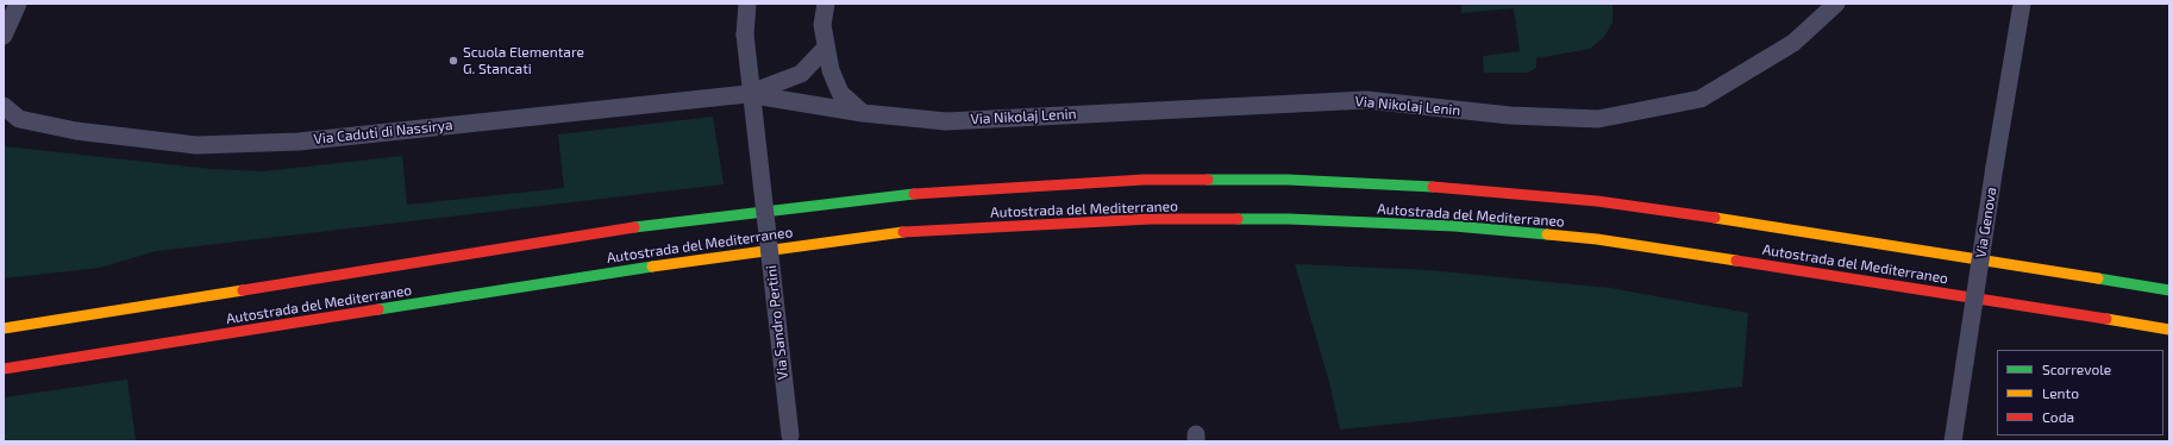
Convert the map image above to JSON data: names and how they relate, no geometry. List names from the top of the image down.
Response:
{
  "streets": {
    "highway": ["Autostrada del Mediterraneo"],
    "street": [
      "Via Nikolaj Lenin",
      "Via Caduti di Nassirya",
      "Via Genova",
      "Via Sandro Pertini"
    ]
  },
  "crossings": [
    ["Via Nikolaj Lenin", "Via Caduti di Nassirya"]
  ],
  "places": ["Scuola Elementare G. Stancati"],
  "legend": ["Scorrevole", "Lento", "Coda"]
}
